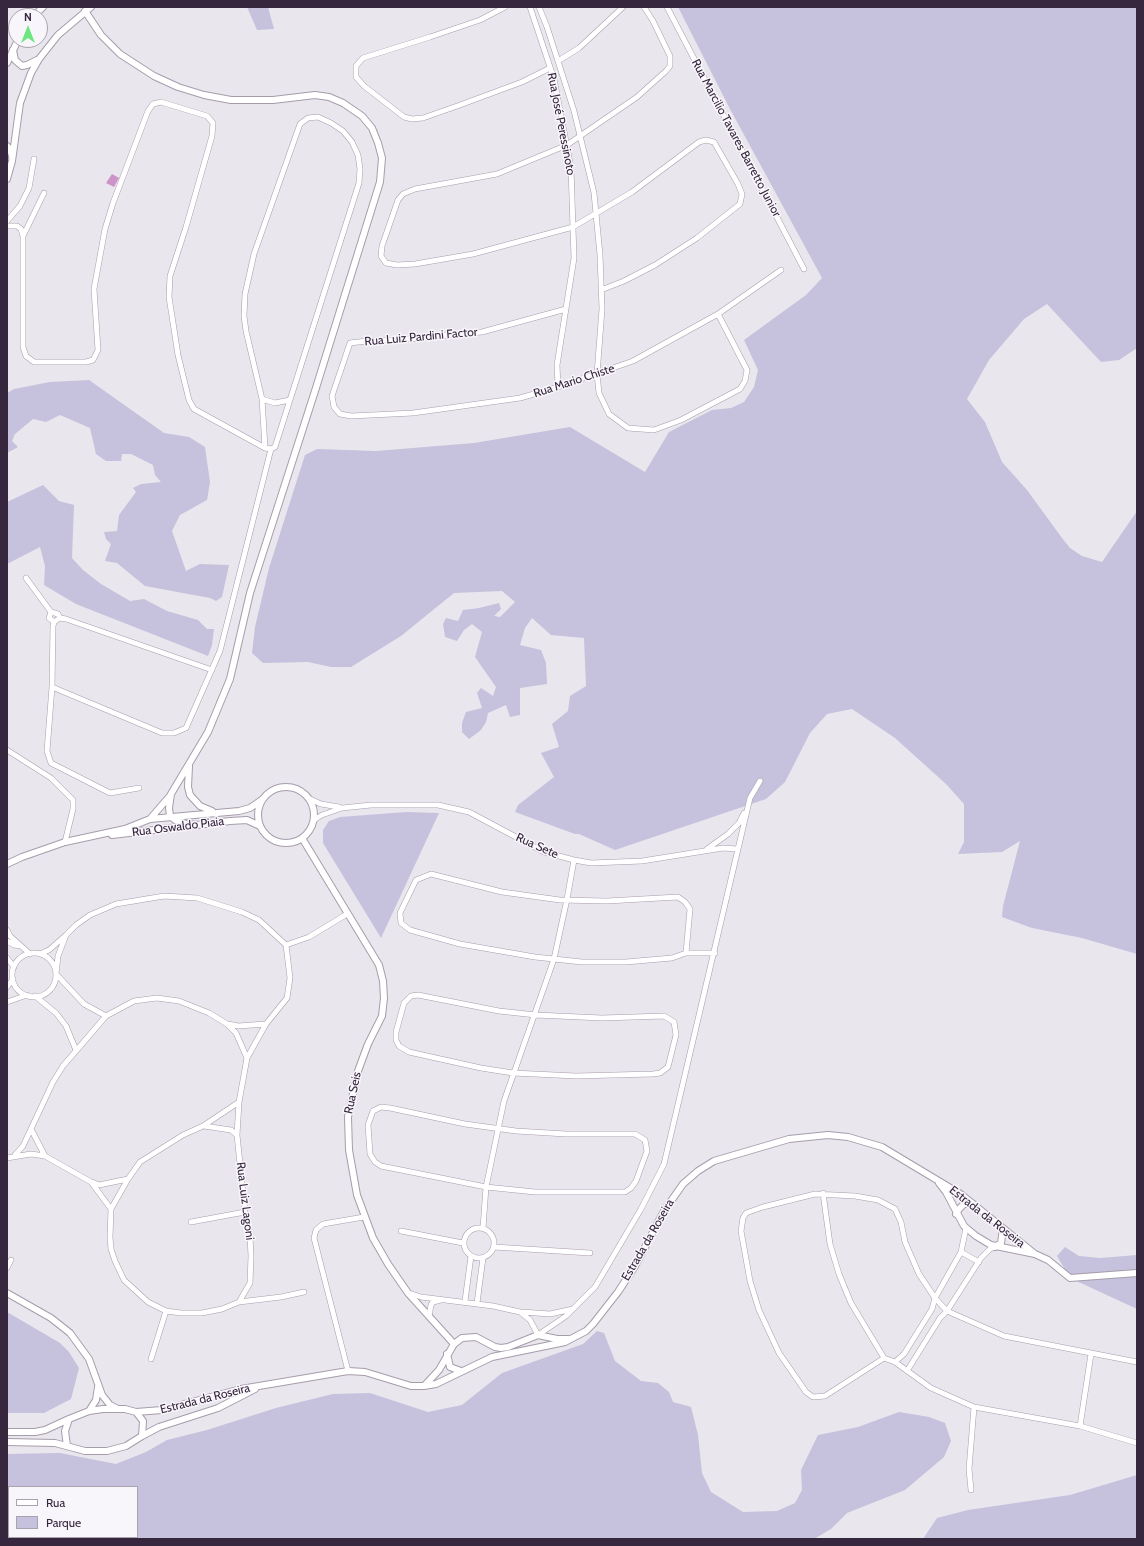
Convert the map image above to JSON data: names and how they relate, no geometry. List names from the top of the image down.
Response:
{
  "streets": {
    "street": [
      "Rua José Peressinoto",
      "Rua Marcilio Tavares Barretto Junior",
      "Rua Luiz Pardini Factor",
      "Rua Mario Chiste",
      "Rua Oswaldo Piaia",
      "Rua Sete",
      "Rua Seis",
      "Rua Luiz Lagoni",
      "Estrada da Roseira"
    ]
  },
  "crossings": [
    ["Rua José Peressinoto", "Rua Luiz Pardini Factor"],
    ["Rua José Peressinoto", "Rua Mario Chiste"],
    ["Rua Luiz Pardini Factor", "Rua Mario Chiste"],
    ["Rua Oswaldo Piaia", "Rua Sete"],
    ["Rua Oswaldo Piaia", "Rua Seis"],
    ["Rua Sete", "Rua Seis"],
    ["Rua Seis", "Estrada da Roseira"]
  ],
  "legend": ["Rua", "Parque"],
  "north": "top"
}
